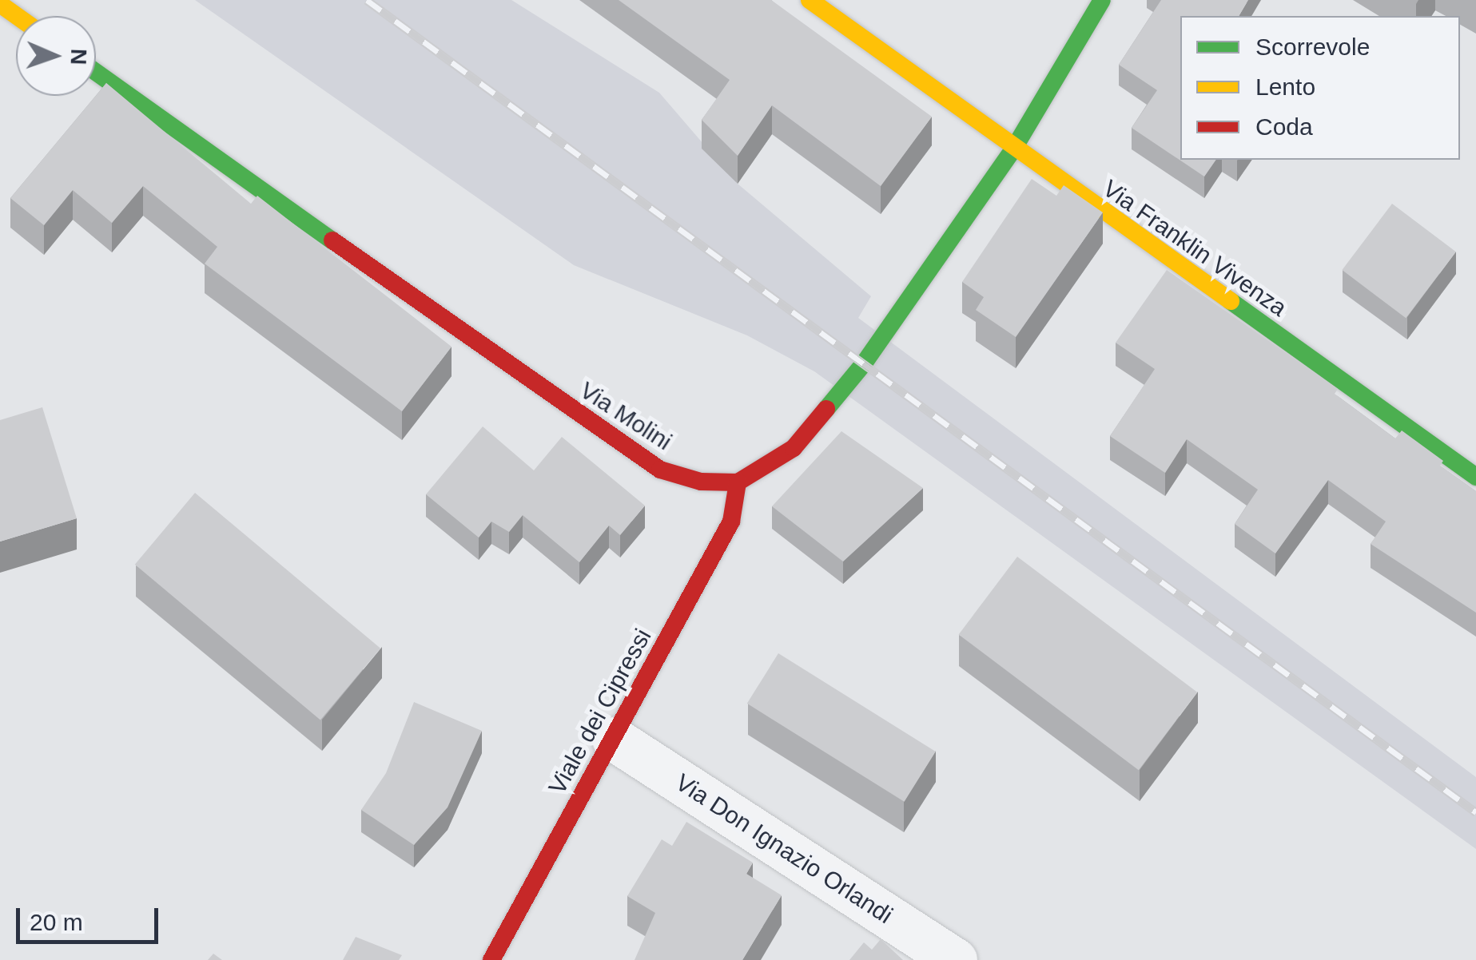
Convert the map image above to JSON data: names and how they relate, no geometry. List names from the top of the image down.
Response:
{
  "streets": {
    "main road": ["Via Franklin Vivenza", "Via Molini", "Viale dei Cipressi"],
    "street": ["Via Don Ignazio Orlandi"]
  },
  "crossings": [
    ["Via Molini", "Viale dei Cipressi"],
    ["Viale dei Cipressi", "Via Don Ignazio Orlandi"]
  ],
  "legend": ["Scorrevole", "Lento", "Coda"],
  "scale_bar": "20 m",
  "north": "right"
}
